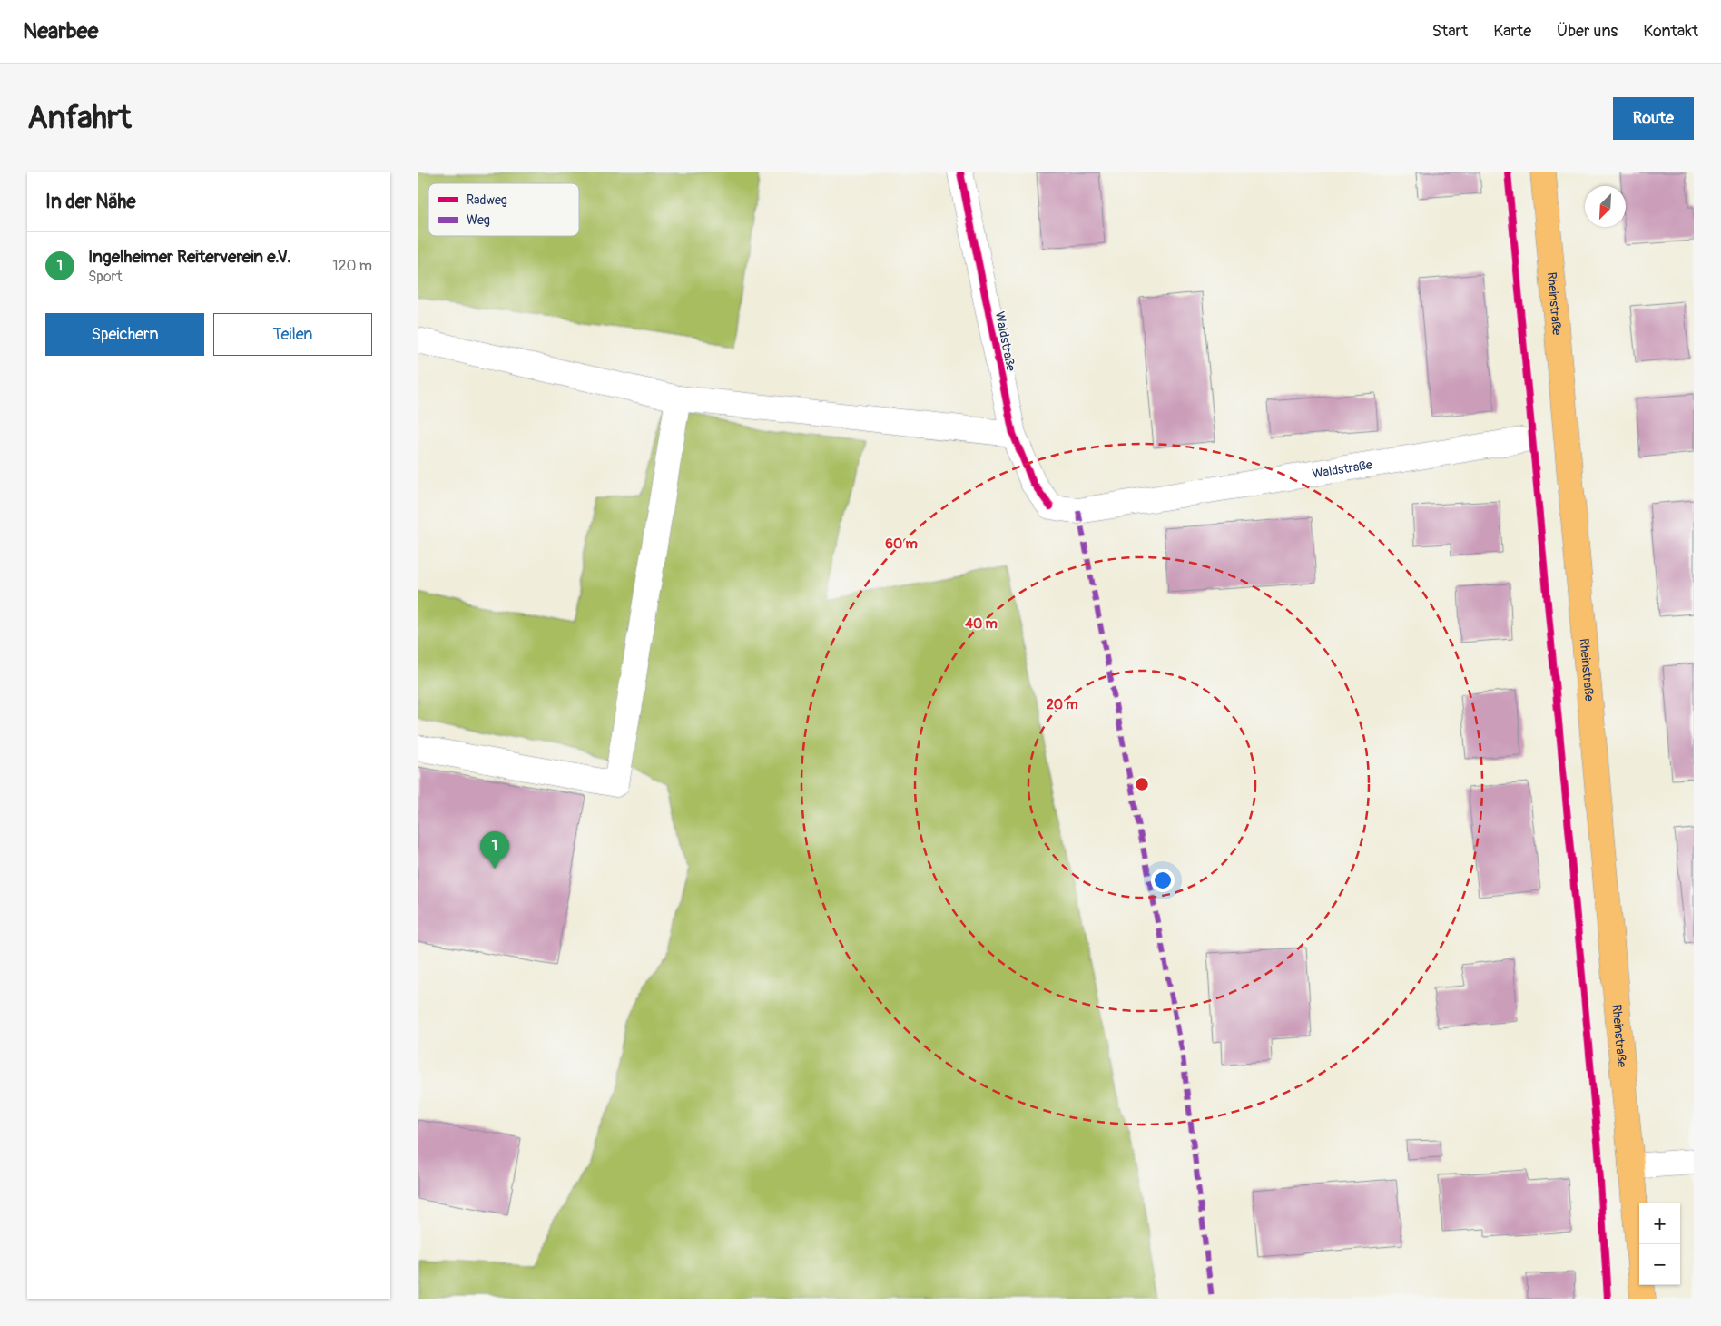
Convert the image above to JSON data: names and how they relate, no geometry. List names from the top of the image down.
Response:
{
  "streets": {
    "main road": ["Rheinstraße"],
    "street": ["Waldstraße"]
  },
  "legend": ["Radweg", "Weg"],
  "north": "bottom left",
  "page": {
    "header": "Nearbee",
    "nav": [
      "Start",
      "Karte",
      "Über uns",
      "Kontakt"
    ],
    "buttons": [
      "Route",
      ["Speichern", "Teilen"]
    ],
    "title": "Anfahrt",
    "heading": "In der Nähe",
    "list": [
      {
        "mark": "1",
        "name": "Ingelheimer Reiterverein e.V.",
        "note": "Sport",
        "value": "120 m"
      }
    ],
    "pins": "1",
    "map_buttons": ["+", "−"]
  },
  "rings": ["60 m", "40 m", "20 m"]
}
